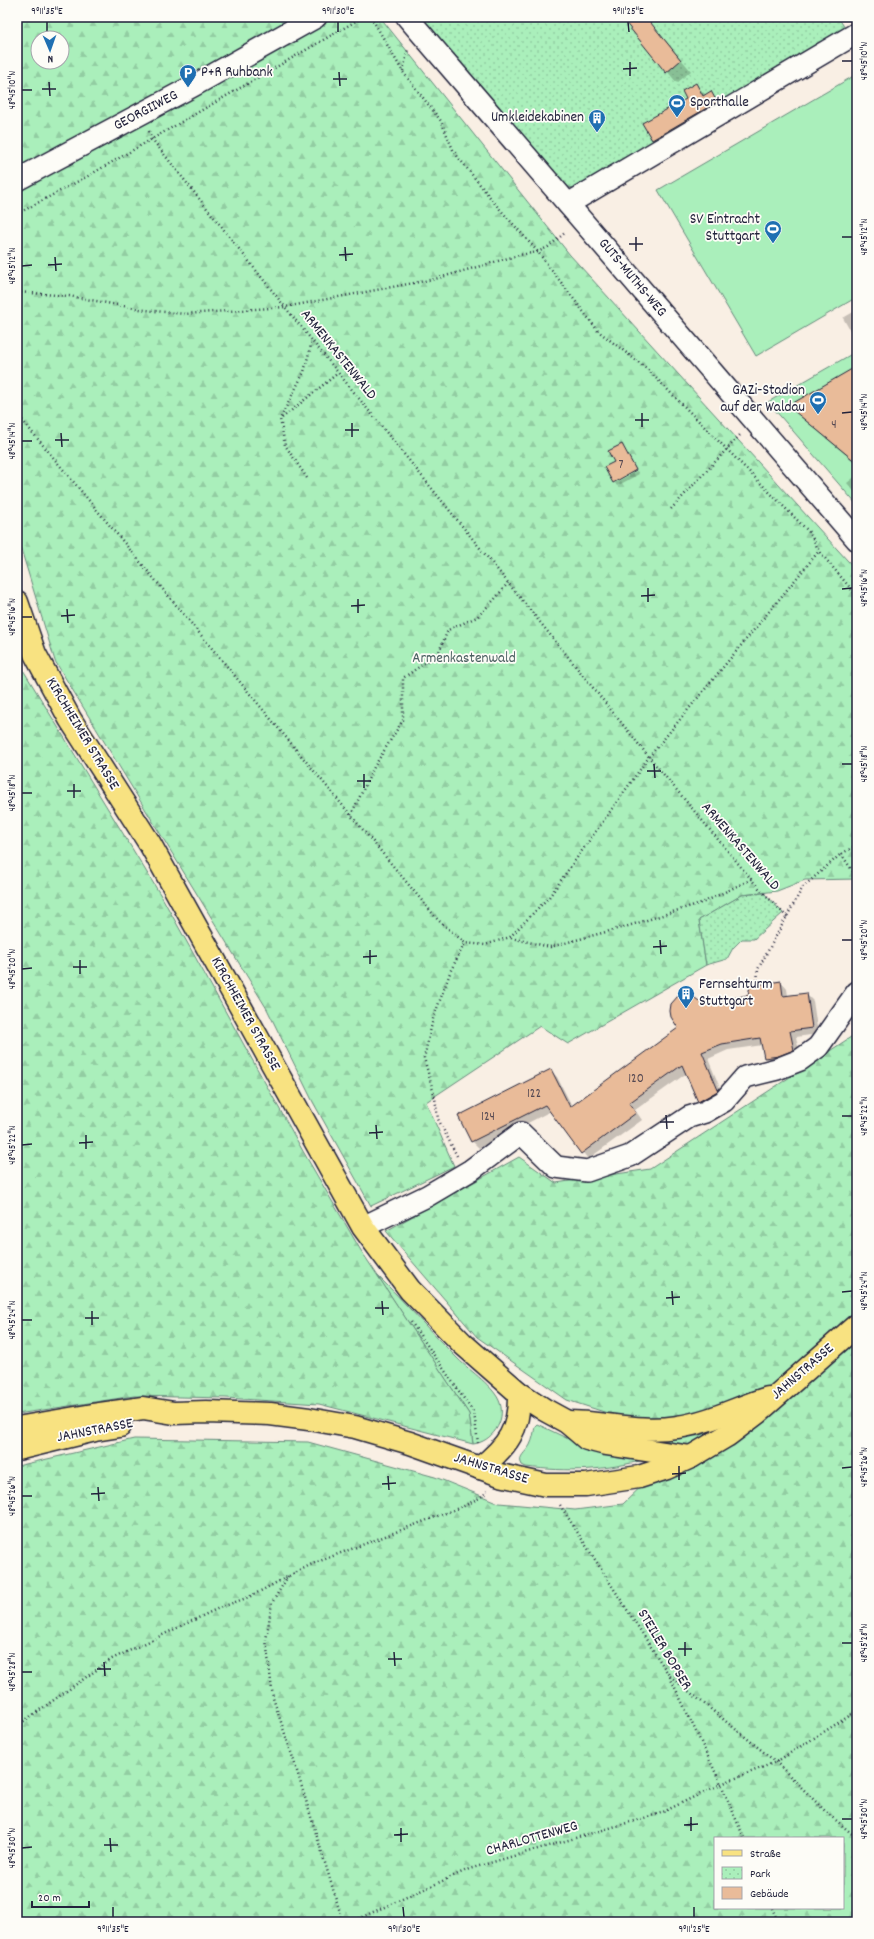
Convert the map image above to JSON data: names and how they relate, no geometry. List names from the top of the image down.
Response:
{
  "streets": {
    "main road": ["KIRCHHEIMER STRASSE", "JAHNSTRASSE"],
    "street": ["GEORGIIWEG", "GUTS-MUTHS-WEG"],
    "path": ["ARMENKASTENWALD", "STEILER BOPSER", "CHARLOTTENWEG"]
  },
  "crossings": [
    ["GEORGIIWEG", "ARMENKASTENWALD"],
    ["KIRCHHEIMER STRASSE", "JAHNSTRASSE"],
    ["JAHNSTRASSE", "STEILER BOPSER"],
    ["STEILER BOPSER", "CHARLOTTENWEG"]
  ],
  "parks": ["Armenkastenwald"],
  "places": {
    "parking": ["P+R Ruhbank"],
    "sports": ["Sporthalle", "SV Eintracht Stuttgart", "GAZi-Stadion auf der Waldau"],
    "building": ["Umkleidekabinen", "Fernsehturm Stuttgart"]
  },
  "house_numbers": [
    "4",
    "7",
    "120",
    "122",
    "124"
  ],
  "legend": ["Straße", "Park", "Gebäude"],
  "scale_bar": "20 m",
  "north": "bottom",
  "coordinates": [
    "9°11'35\"E",
    "9°11'30\"E",
    "9°11'25\"E",
    "48°45'10\"N",
    "48°45'12\"N",
    "48°45'14\"N",
    "48°45'16\"N",
    "48°45'18\"N",
    "48°45'20\"N",
    "48°45'22\"N",
    "48°45'24\"N",
    "48°45'26\"N",
    "48°45'28\"N",
    "48°45'30\"N"
  ]
}
